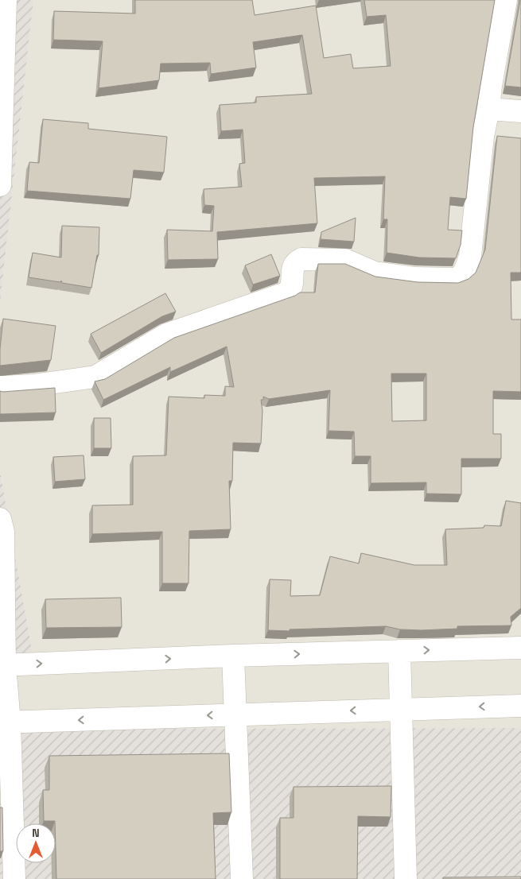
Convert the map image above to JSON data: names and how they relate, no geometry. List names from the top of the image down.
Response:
{
  "north": "top"
}
